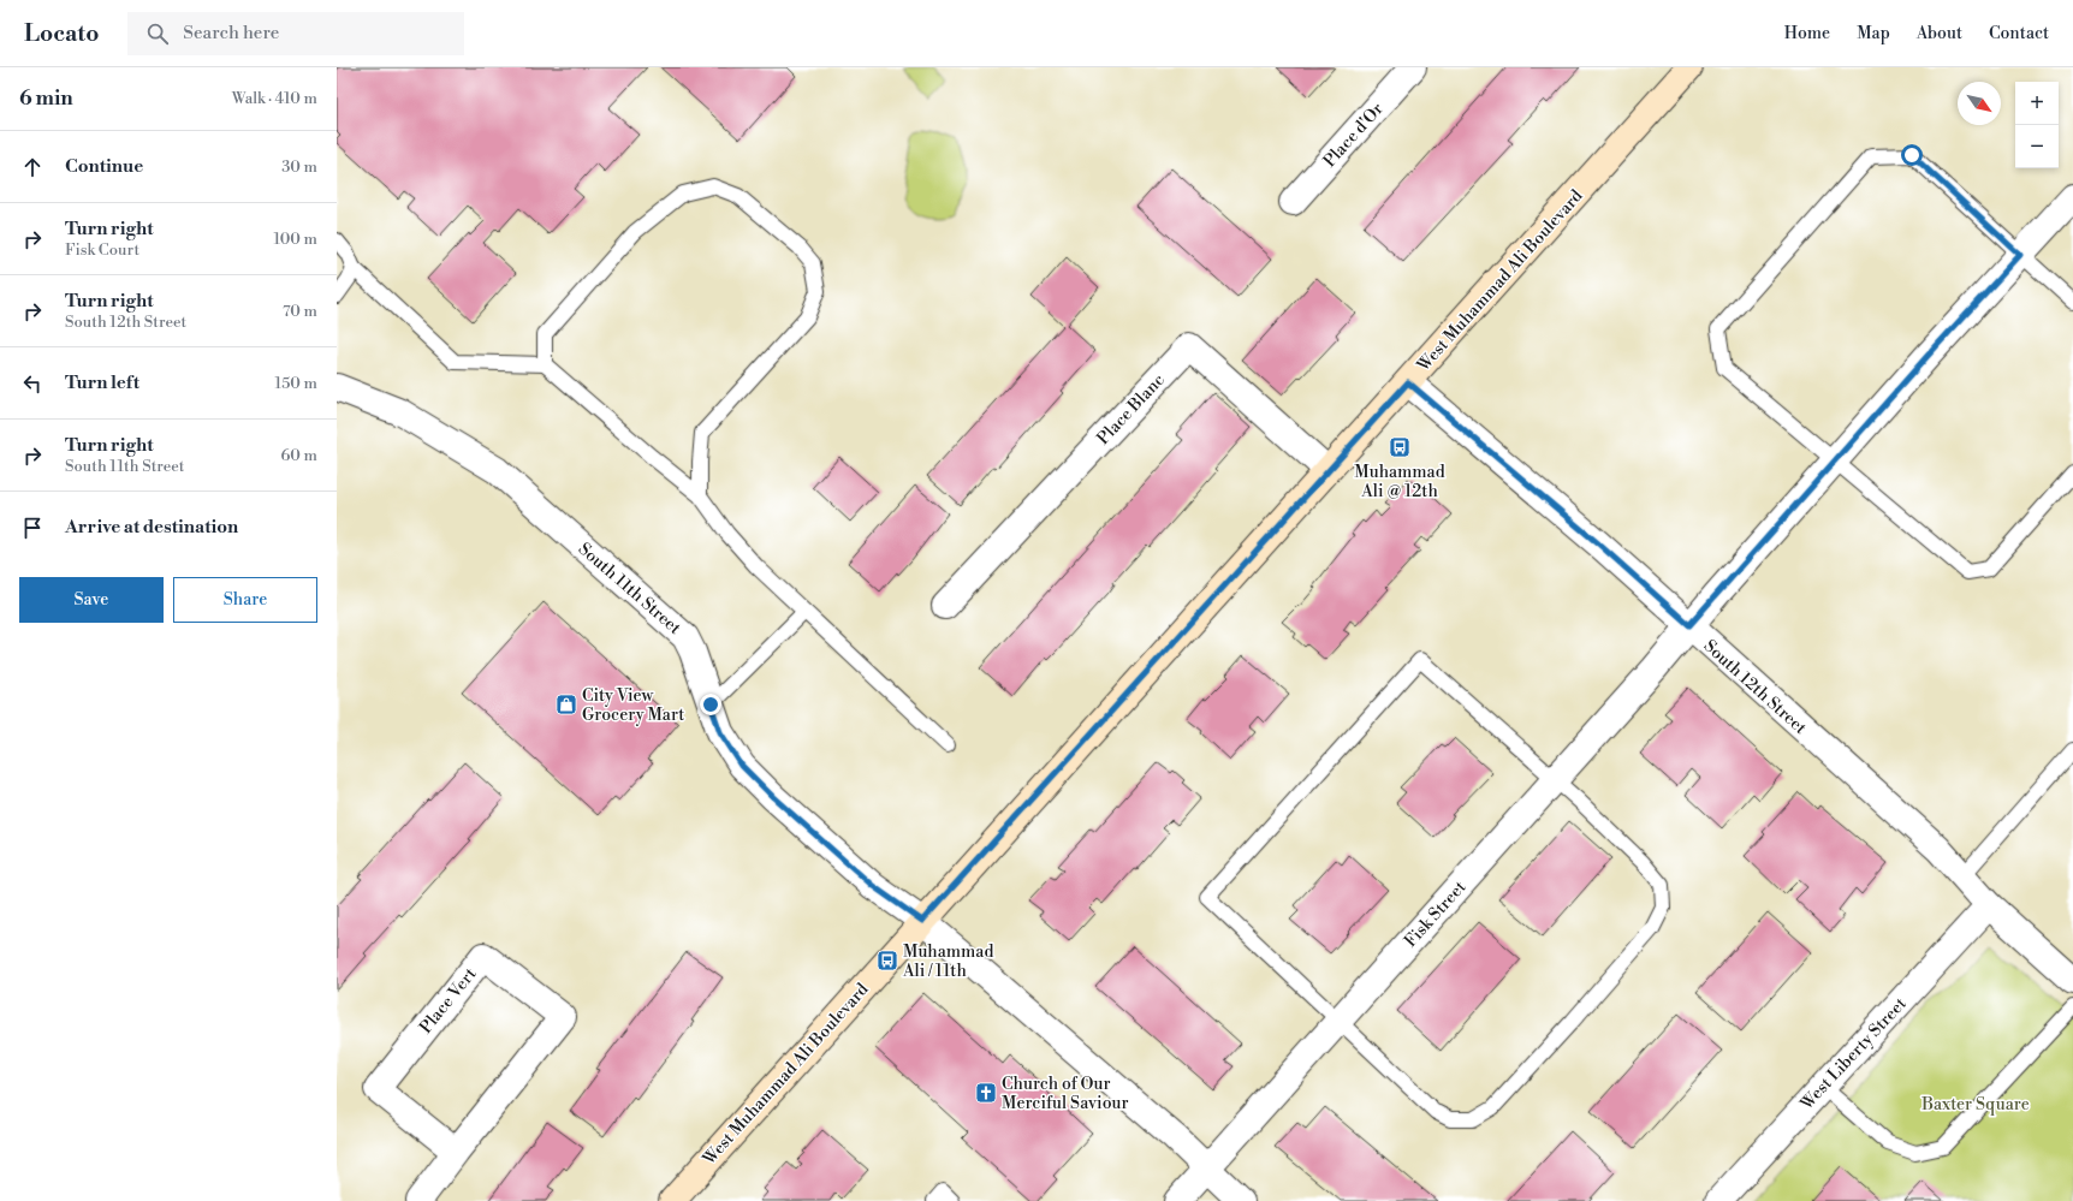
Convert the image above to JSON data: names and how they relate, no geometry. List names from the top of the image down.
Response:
{
  "streets": {
    "main road": ["West Muhammad Ali Boulevard"],
    "street": [
      "Place d'Or",
      "Place Blanc",
      "South 11th Street",
      "South 12th Street",
      "Fisk Street",
      "Place Vert",
      "West Liberty Street"
    ]
  },
  "crossings": [
    ["West Muhammad Ali Boulevard", "Place Blanc"],
    ["West Muhammad Ali Boulevard", "South 11th Street"],
    ["West Muhammad Ali Boulevard", "South 12th Street"],
    ["South 11th Street", "Fisk Street"],
    ["South 12th Street", "Fisk Street"],
    ["South 12th Street", "West Liberty Street"]
  ],
  "parks": ["Baxter Square"],
  "places": {
    "bus stop": ["Muhammad Ali @ 12th", "Muhammad Ali / 11th"],
    "shop": ["City View Grocery Mart"],
    "church": ["Church of Our Merciful Saviour"]
  },
  "north": "bottom right",
  "page": {
    "header": "Locato",
    "search": "Search here",
    "nav": [
      "Home",
      "Map",
      "About",
      "Contact"
    ],
    "heading": ["6 min", "Walk · 410 m"],
    "map_buttons": ["+", "−"],
    "list": [
      ["Continue", "30 m"],
      ["Turn right", "Fisk Court", "100 m"],
      ["Turn right", "South 12th Street", "70 m"],
      ["Turn left", "150 m"],
      ["Turn right", "South 11th Street", "60 m"],
      "Arrive at destination"
    ],
    "buttons": ["Save", "Share"]
  }
}
